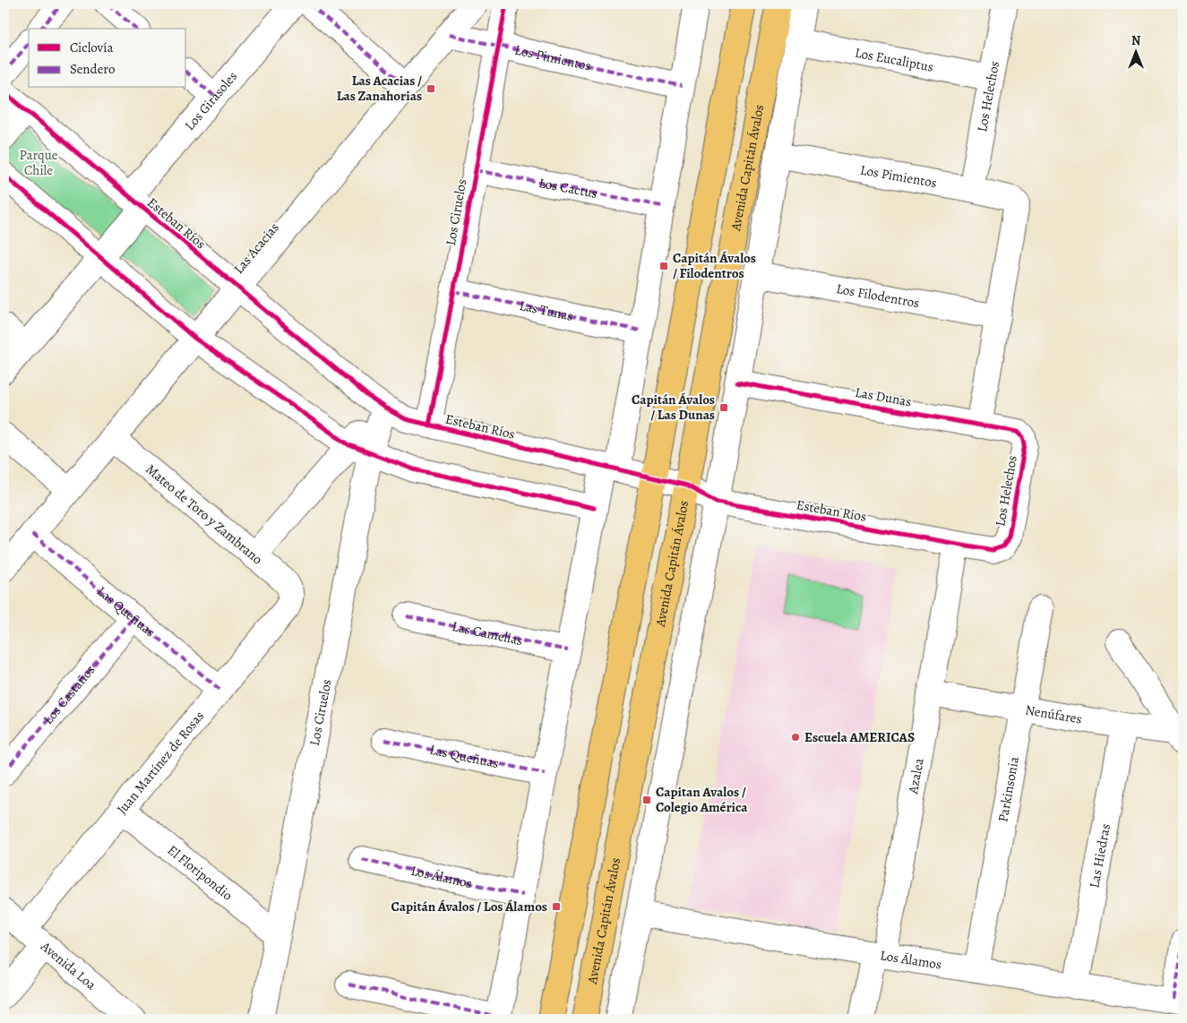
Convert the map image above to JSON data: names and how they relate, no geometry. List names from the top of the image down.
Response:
{
  "streets": {
    "highway": ["Avenida Capitán Ávalos"],
    "street": [
      "Los Pimientos",
      "Los Eucaliptus",
      "Los Helechos",
      "Los Girasoles",
      "Los Cactus",
      "Los Ciruelos",
      "Esteban Ríos",
      "Las Acacias",
      "Los Filodentros",
      "Las Tunas",
      "Las Dunas",
      "Mateo de Toro y Zambrano",
      "Las Queñuas",
      "Las Camelias",
      "Los Castaños",
      "Nenúfares",
      "Juan Martínez de Rosas",
      "Azalea",
      "Parkinsonia",
      "Las Hiedras",
      "El Floripondio",
      "Los Álamos",
      "Avenida Loa"
    ]
  },
  "crossings": [
    ["Los Pimientos", "Los Helechos"],
    ["Los Pimientos", "Avenida Capitán Ávalos"],
    ["Los Pimientos", "Los Ciruelos"],
    ["Los Pimientos", "Las Acacias"],
    ["Los Pimientos", "Los Filodentros"],
    ["Los Eucaliptus", "Los Helechos"],
    ["Los Eucaliptus", "Avenida Capitán Ávalos"],
    ["Los Helechos", "Esteban Ríos"],
    ["Los Helechos", "Las Dunas"],
    ["Los Girasoles", "Esteban Ríos"],
    ["Avenida Capitán Ávalos", "Esteban Ríos"],
    ["Avenida Capitán Ávalos", "Los Filodentros"],
    ["Avenida Capitán Ávalos", "Las Dunas"],
    ["Avenida Capitán Ávalos", "Los Álamos"],
    ["Los Cactus", "Los Ciruelos"],
    ["Los Ciruelos", "Esteban Ríos"],
    ["Los Ciruelos", "Las Tunas"],
    ["Los Ciruelos", "El Floripondio"],
    ["Esteban Ríos", "Las Acacias"],
    ["Esteban Ríos", "Azalea"],
    ["Las Acacias", "Mateo de Toro y Zambrano"],
    ["Las Acacias", "Las Queñuas"],
    ["Mateo de Toro y Zambrano", "Juan Martínez de Rosas"],
    ["Las Queñuas", "Los Castaños"],
    ["Las Queñuas", "Juan Martínez de Rosas"],
    ["Nenúfares", "Azalea"],
    ["Nenúfares", "Parkinsonia"],
    ["Nenúfares", "Las Hiedras"],
    ["Juan Martínez de Rosas", "El Floripondio"],
    ["Juan Martínez de Rosas", "Avenida Loa"],
    ["Azalea", "Los Álamos"],
    ["Parkinsonia", "Los Álamos"],
    ["Las Hiedras", "Los Álamos"]
  ],
  "parks": ["Parque Chile"],
  "places": {
    "transit": [
      "Las Acacias / Las Zanahorias",
      "Capitán Ávalos / Filodentros",
      "Capitán Ávalos / Las Dunas",
      "Capitan Avalos / Colegio América",
      "Capitán Ávalos / Los Álamos"
    ],
    "other": ["Escuela AMERICAS"]
  },
  "legend": ["Ciclovía", "Sendero"],
  "north": "top"
}
